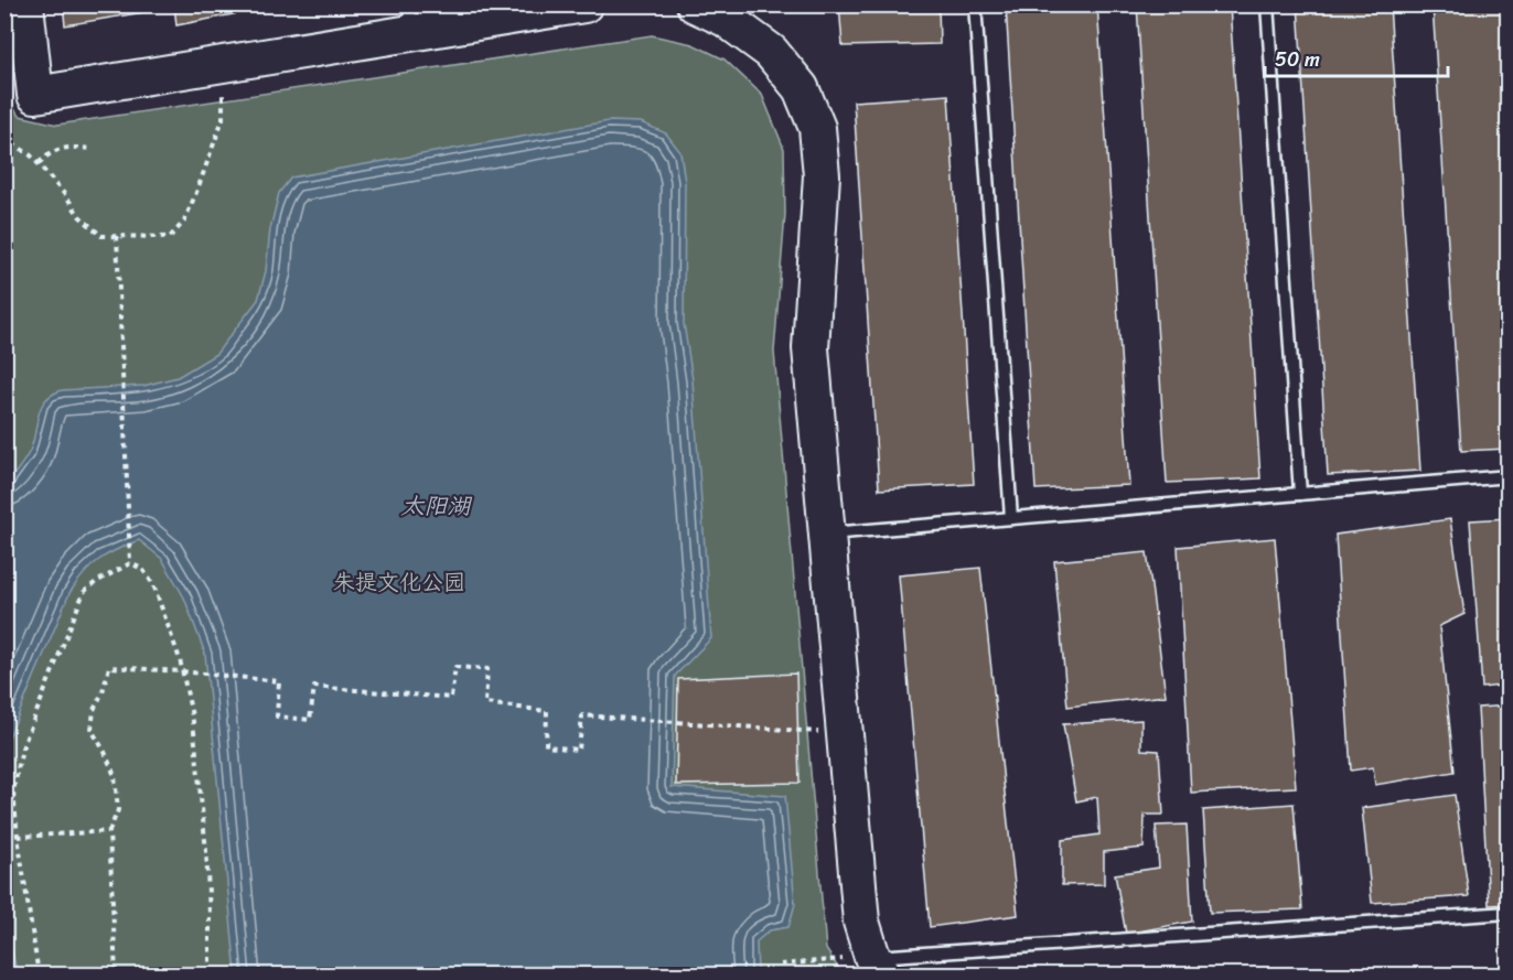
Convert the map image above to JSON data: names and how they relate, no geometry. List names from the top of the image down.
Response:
{
  "water": ["太阳湖"],
  "parks": ["朱提文化公园"],
  "scale_bar": "50 m"
}
